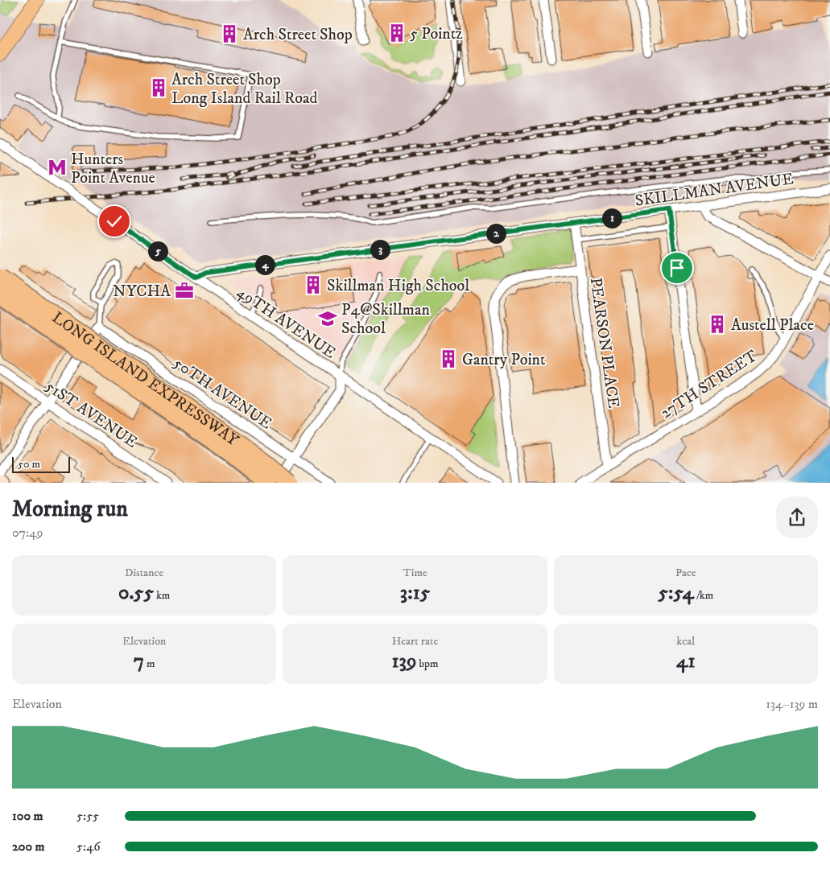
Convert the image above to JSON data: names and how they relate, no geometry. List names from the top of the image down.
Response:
{
  "streets": {
    "highway": ["LONG ISLAND EXPRESSWAY"],
    "street": [
      "SKILLMAN AVENUE",
      "49TH AVENUE",
      "PEARSON PLACE",
      "27TH STREET",
      "50TH AVENUE",
      "51ST AVENUE"
    ]
  },
  "crossings": [
    ["SKILLMAN AVENUE", "49TH AVENUE"],
    ["SKILLMAN AVENUE", "PEARSON PLACE"],
    ["PEARSON PLACE", "27TH STREET"]
  ],
  "places": {
    "building": [
      "5 Pointz",
      "Arch Street Shop",
      "Arch Street Shop Long Island Rail Road",
      "Skillman High School",
      "Austell Place",
      "Gantry Point"
    ],
    "metro station": ["Hunters Point Avenue"],
    "office": ["NYCHA"],
    "school or university": ["P4@Skillman School"]
  },
  "scale_bar": "50 m",
  "page": {
    "pins": [
      "1",
      "2",
      "3",
      "5",
      "4"
    ],
    "scale": "50 m",
    "heading": ["Morning run", "07:49"],
    "stats": [
      ["Distance", "0.55 km"],
      ["Time", "3:15"],
      ["Pace", "5:54 /km"],
      ["Elevation", "7 m"],
      ["Heart rate", "139 bpm"],
      ["kcal", "41"]
    ],
    "chart": ["Elevation", "134–139 m"],
    "list": [
      {
        "name": "100 m",
        "note": "5:55"
      },
      {
        "name": "200 m",
        "note": "5:46"
      }
    ]
  }
}
